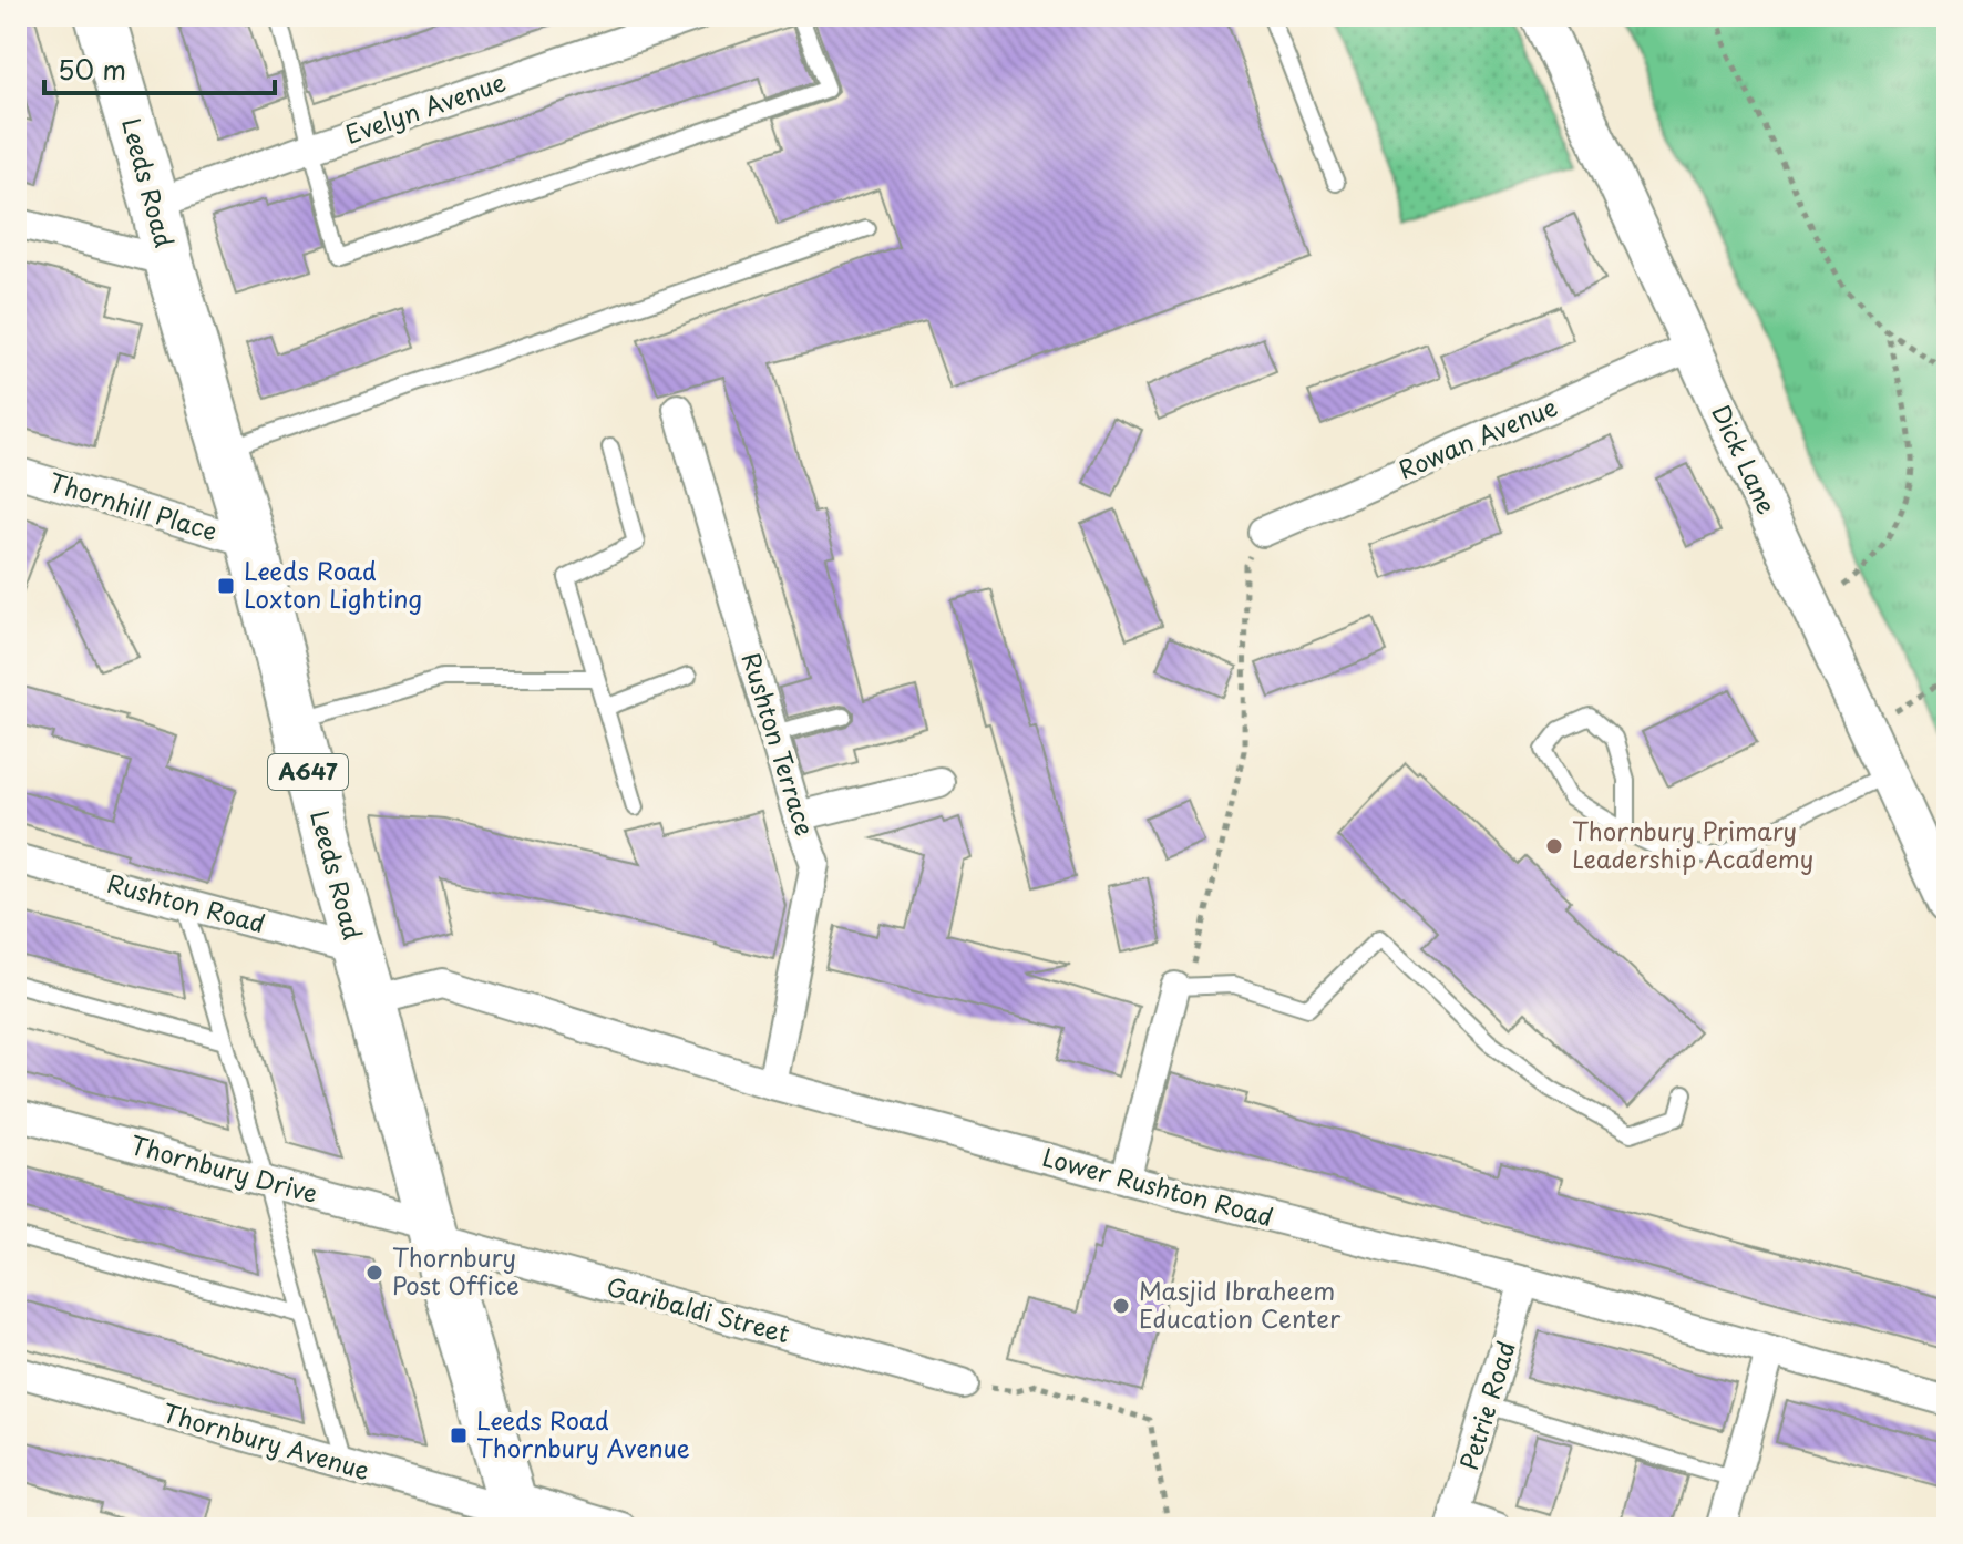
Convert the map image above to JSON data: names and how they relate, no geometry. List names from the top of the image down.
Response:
{
  "streets": {
    "highway": ["Leeds Road", "A647"],
    "street": [
      "Evelyn Avenue",
      "Rowan Avenue",
      "Dick Lane",
      "Thornhill Place",
      "Rushton Terrace",
      "Rushton Road",
      "Thornbury Drive",
      "Lower Rushton Road",
      "Garibaldi Street",
      "Petrie Road",
      "Thornbury Avenue"
    ]
  },
  "crossings": [
    ["Evelyn Avenue", "Leeds Road"],
    ["Leeds Road", "Thornhill Place"],
    ["Leeds Road", "Rushton Road"],
    ["Leeds Road", "Thornbury Drive"],
    ["Leeds Road", "Lower Rushton Road"],
    ["Leeds Road", "Garibaldi Street"],
    ["Leeds Road", "Thornbury Avenue"],
    ["Rowan Avenue", "Dick Lane"],
    ["Rushton Terrace", "Lower Rushton Road"],
    ["Thornbury Drive", "Garibaldi Street"],
    ["Lower Rushton Road", "Petrie Road"]
  ],
  "places": {
    "transit": ["Leeds Road Loxton Lighting", "Leeds Road Thornbury Avenue"],
    "other": ["Thornbury Primary Leadership Academy", "Thornbury Post Office", "Masjid Ibraheem Education Center"]
  },
  "scale_bar": "50 m"
}
